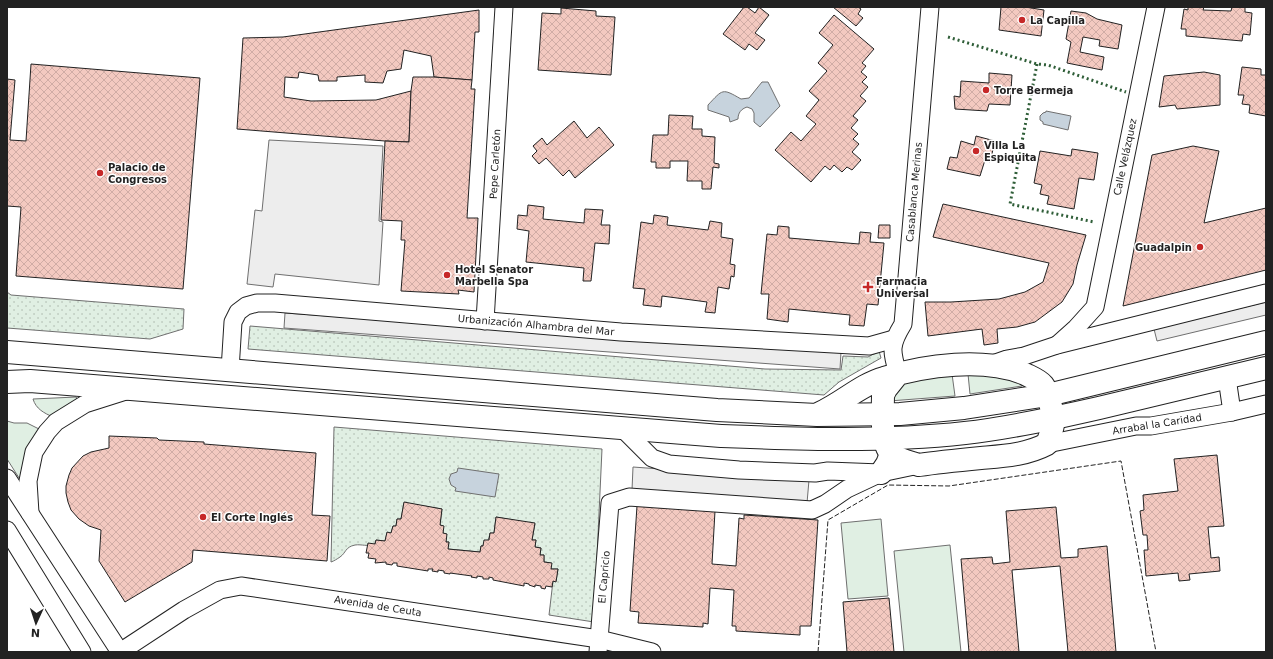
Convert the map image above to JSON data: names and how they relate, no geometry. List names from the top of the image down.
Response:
{
  "streets": {
    "street": [
      "Calle Velázquez",
      "Pepe Carletón",
      "Casablanca Merinas",
      "Urbanización Alhambra del Mar",
      "Arrabal la Caridad",
      "El Capricio",
      "Avenida de Ceuta"
    ]
  },
  "crossings": [
    ["Pepe Carletón", "Urbanización Alhambra del Mar"],
    ["Casablanca Merinas", "Urbanización Alhambra del Mar"],
    ["El Capricio", "Avenida de Ceuta"]
  ],
  "places": {
    "other": [
      "La Capilla",
      "Torre Bermeja",
      "Villa La Espiquita",
      "Palacio de Congresos",
      "Guadalpin",
      "Hotel Senator Marbella Spa",
      "El Corte Inglés"
    ],
    "health": ["Farmacia Universal"]
  },
  "north": "bottom"
}
